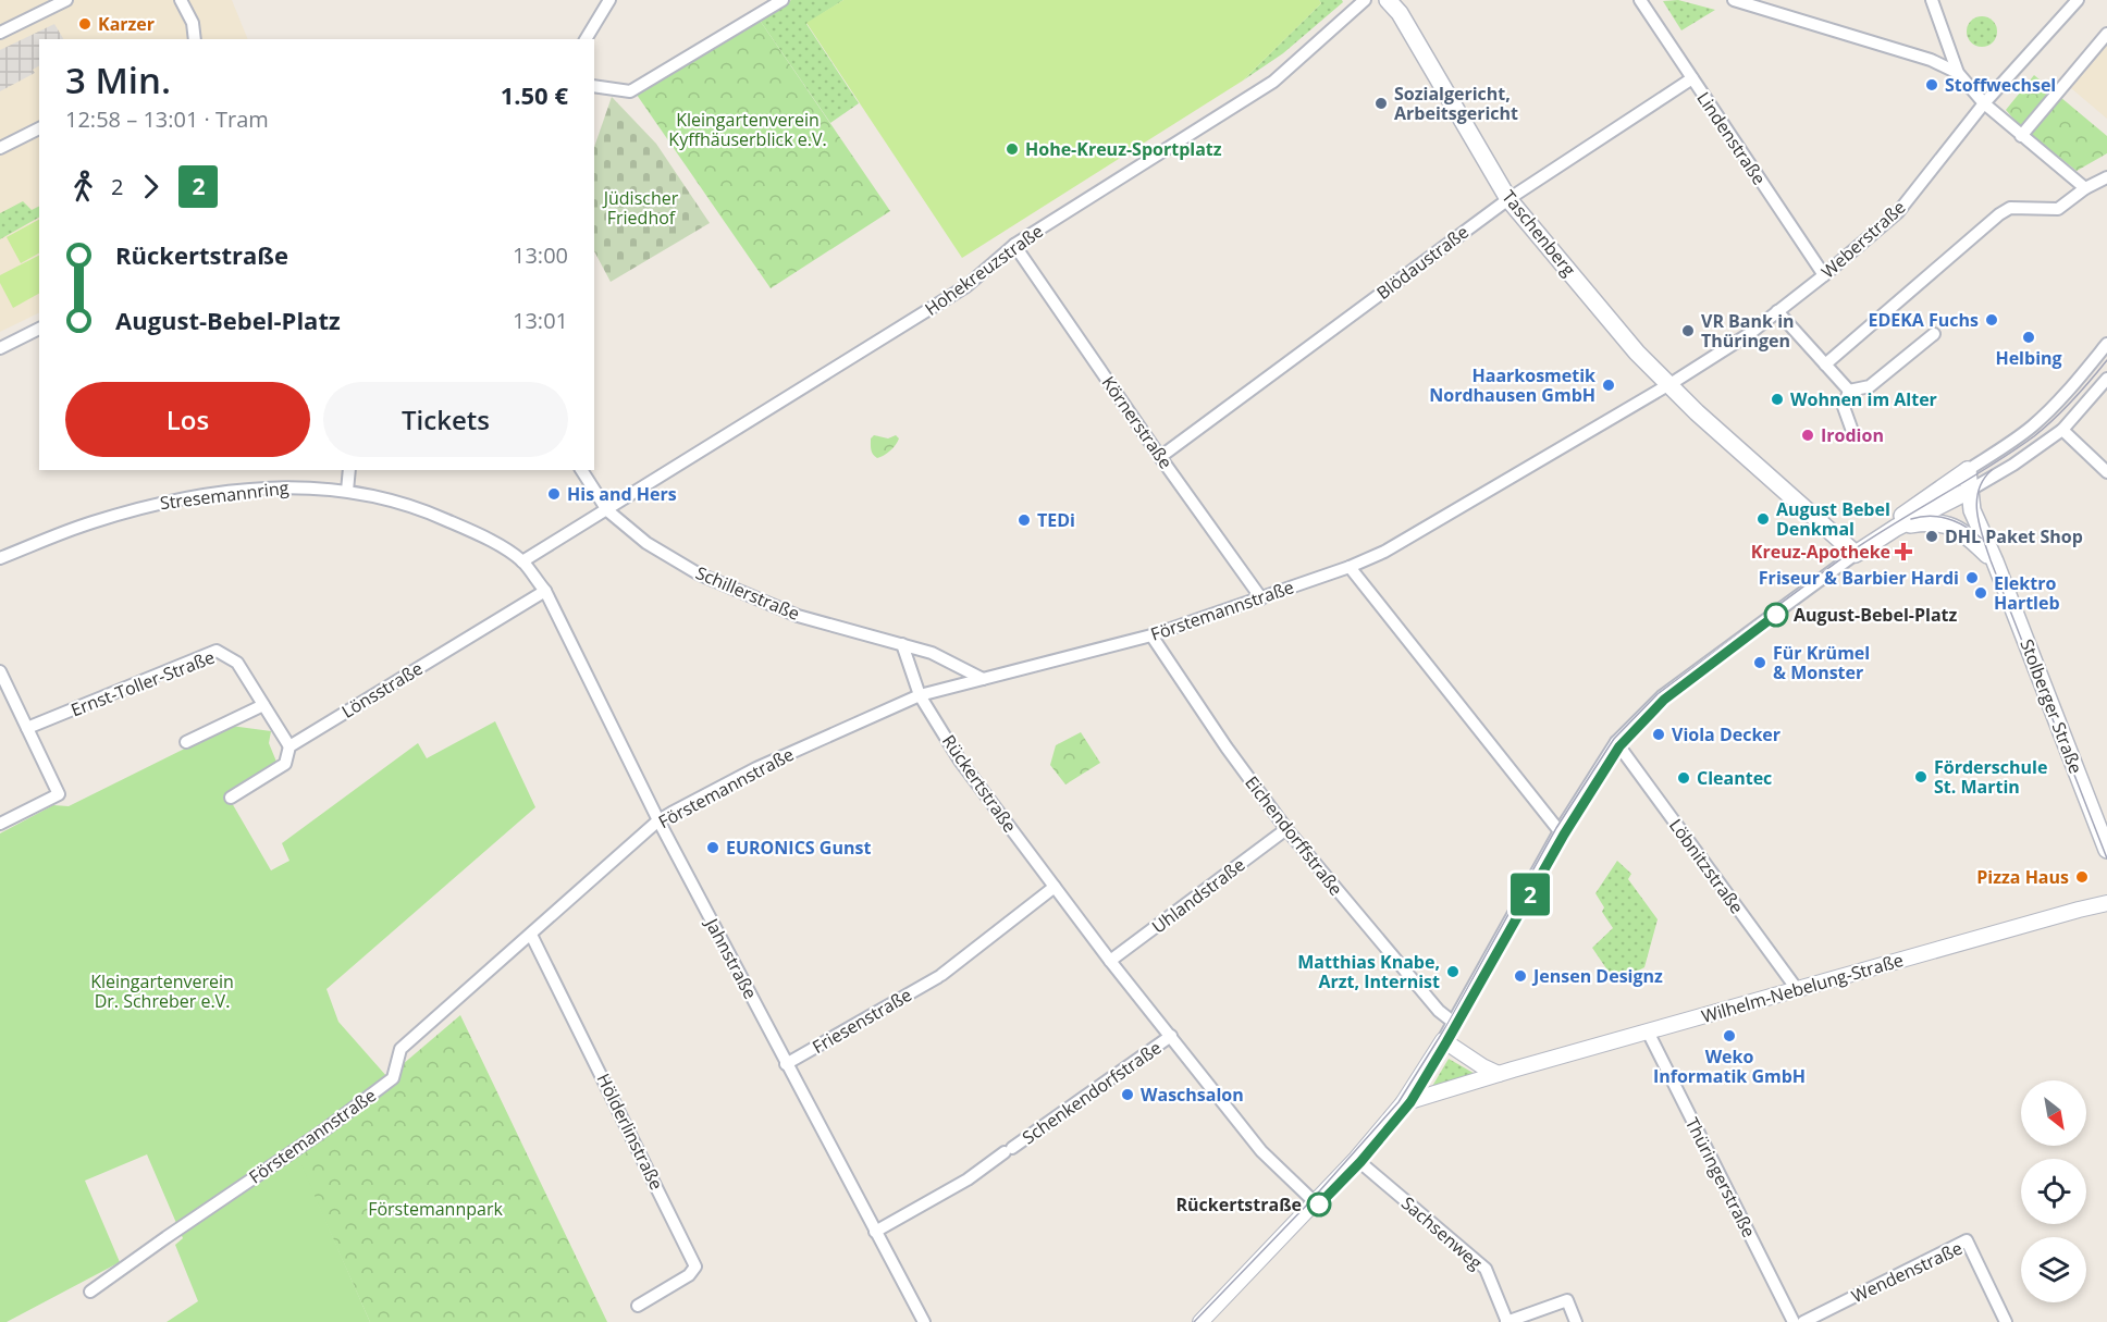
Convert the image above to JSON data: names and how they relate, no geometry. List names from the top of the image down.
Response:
{
  "streets": {
    "main road": ["Taschenberg", "Stolberger Straße"],
    "street": [
      "Lindenstraße",
      "Weberstraße",
      "Blödaustraße",
      "Hohekreuzstraße",
      "Körnerstraße",
      "Stresemannring",
      "Schillerstraße",
      "Förstemannstraße",
      "Ernst-Toller-Straße",
      "Lönsstraße",
      "Rückertstraße",
      "Eichendorffstraße",
      "Löbnitzstraße",
      "Uhlandstraße",
      "Jahnstraße",
      "Wilhelm-Nebelung-Straße",
      "Friesenstraße",
      "Schenkendorfstraße",
      "Hölderlinstraße",
      "Thüringerstraße",
      "Sachsenweg",
      "Wendenstraße"
    ]
  },
  "crossings": [
    ["Lindenstraße", "Weberstraße"],
    ["Lindenstraße", "Blödaustraße"],
    ["Taschenberg", "Weberstraße"],
    ["Taschenberg", "Blödaustraße"],
    ["Blödaustraße", "Körnerstraße"],
    ["Hohekreuzstraße", "Körnerstraße"],
    ["Hohekreuzstraße", "Stresemannring"],
    ["Hohekreuzstraße", "Schillerstraße"],
    ["Körnerstraße", "Förstemannstraße"],
    ["Stresemannring", "Lönsstraße"],
    ["Stresemannring", "Jahnstraße"],
    ["Schillerstraße", "Förstemannstraße"],
    ["Förstemannstraße", "Rückertstraße"],
    ["Förstemannstraße", "Eichendorffstraße"],
    ["Förstemannstraße", "Jahnstraße"],
    ["Förstemannstraße", "Hölderlinstraße"],
    ["Ernst-Toller-Straße", "Lönsstraße"],
    ["Lönsstraße", "Jahnstraße"],
    ["Rückertstraße", "Uhlandstraße"],
    ["Rückertstraße", "Friesenstraße"],
    ["Rückertstraße", "Schenkendorfstraße"],
    ["Eichendorffstraße", "Uhlandstraße"],
    ["Löbnitzstraße", "Wilhelm-Nebelung-Straße"],
    ["Jahnstraße", "Friesenstraße"],
    ["Jahnstraße", "Schenkendorfstraße"],
    ["Wilhelm-Nebelung-Straße", "Thüringerstraße"]
  ],
  "parks": [
    "Kleingartenverein Kyffhäuserblick e.V.",
    "Jüdischer Friedhof",
    "Kleingartenverein Dr. Schreber e.V.",
    "Förstemannpark"
  ],
  "places": {
    "other": [
      "Karzer",
      "Stoffwechsel",
      "Sozialgericht, Arbeitsgericht",
      "Hohe-Kreuz-Sportplatz",
      "EDEKA Fuchs",
      "VR Bank in Thüringen",
      "Helbing",
      "Haarkosmetik Nordhausen GmbH",
      "Wohnen im Alter",
      "Irodion",
      "His and Hers",
      "August Bebel Denkmal",
      "TEDi",
      "DHL Paket Shop",
      "Friseur & Barbier Hardi",
      "Elektro Hartleb",
      "August-Bebel-Platz",
      "Für Krümel & Monster",
      "Viola Decker",
      "Förderschule St. Martin",
      "Cleantec",
      "EURONICS Gunst",
      "Pizza Haus",
      "Matthias Knabe, Arzt, Internist",
      "Jensen Designz",
      "Weko Informatik GmbH",
      "Waschsalon",
      "Rückertstraße"
    ],
    "health": ["Kreuz-Apotheke"]
  },
  "lines": ["tram line 2"],
  "north": "bottom right",
  "page": {
    "on_map": "2",
    "heading": ["3 Min.", "12:58 – 13:01 · Tram", "1.50 €"],
    "legs": ["2", "2"],
    "list": [
      {
        "name": "Rückertstraße",
        "value": "13:00"
      },
      {
        "name": "August-Bebel-Platz",
        "value": "13:01"
      }
    ],
    "buttons": ["Los", "Tickets"]
  }
}
